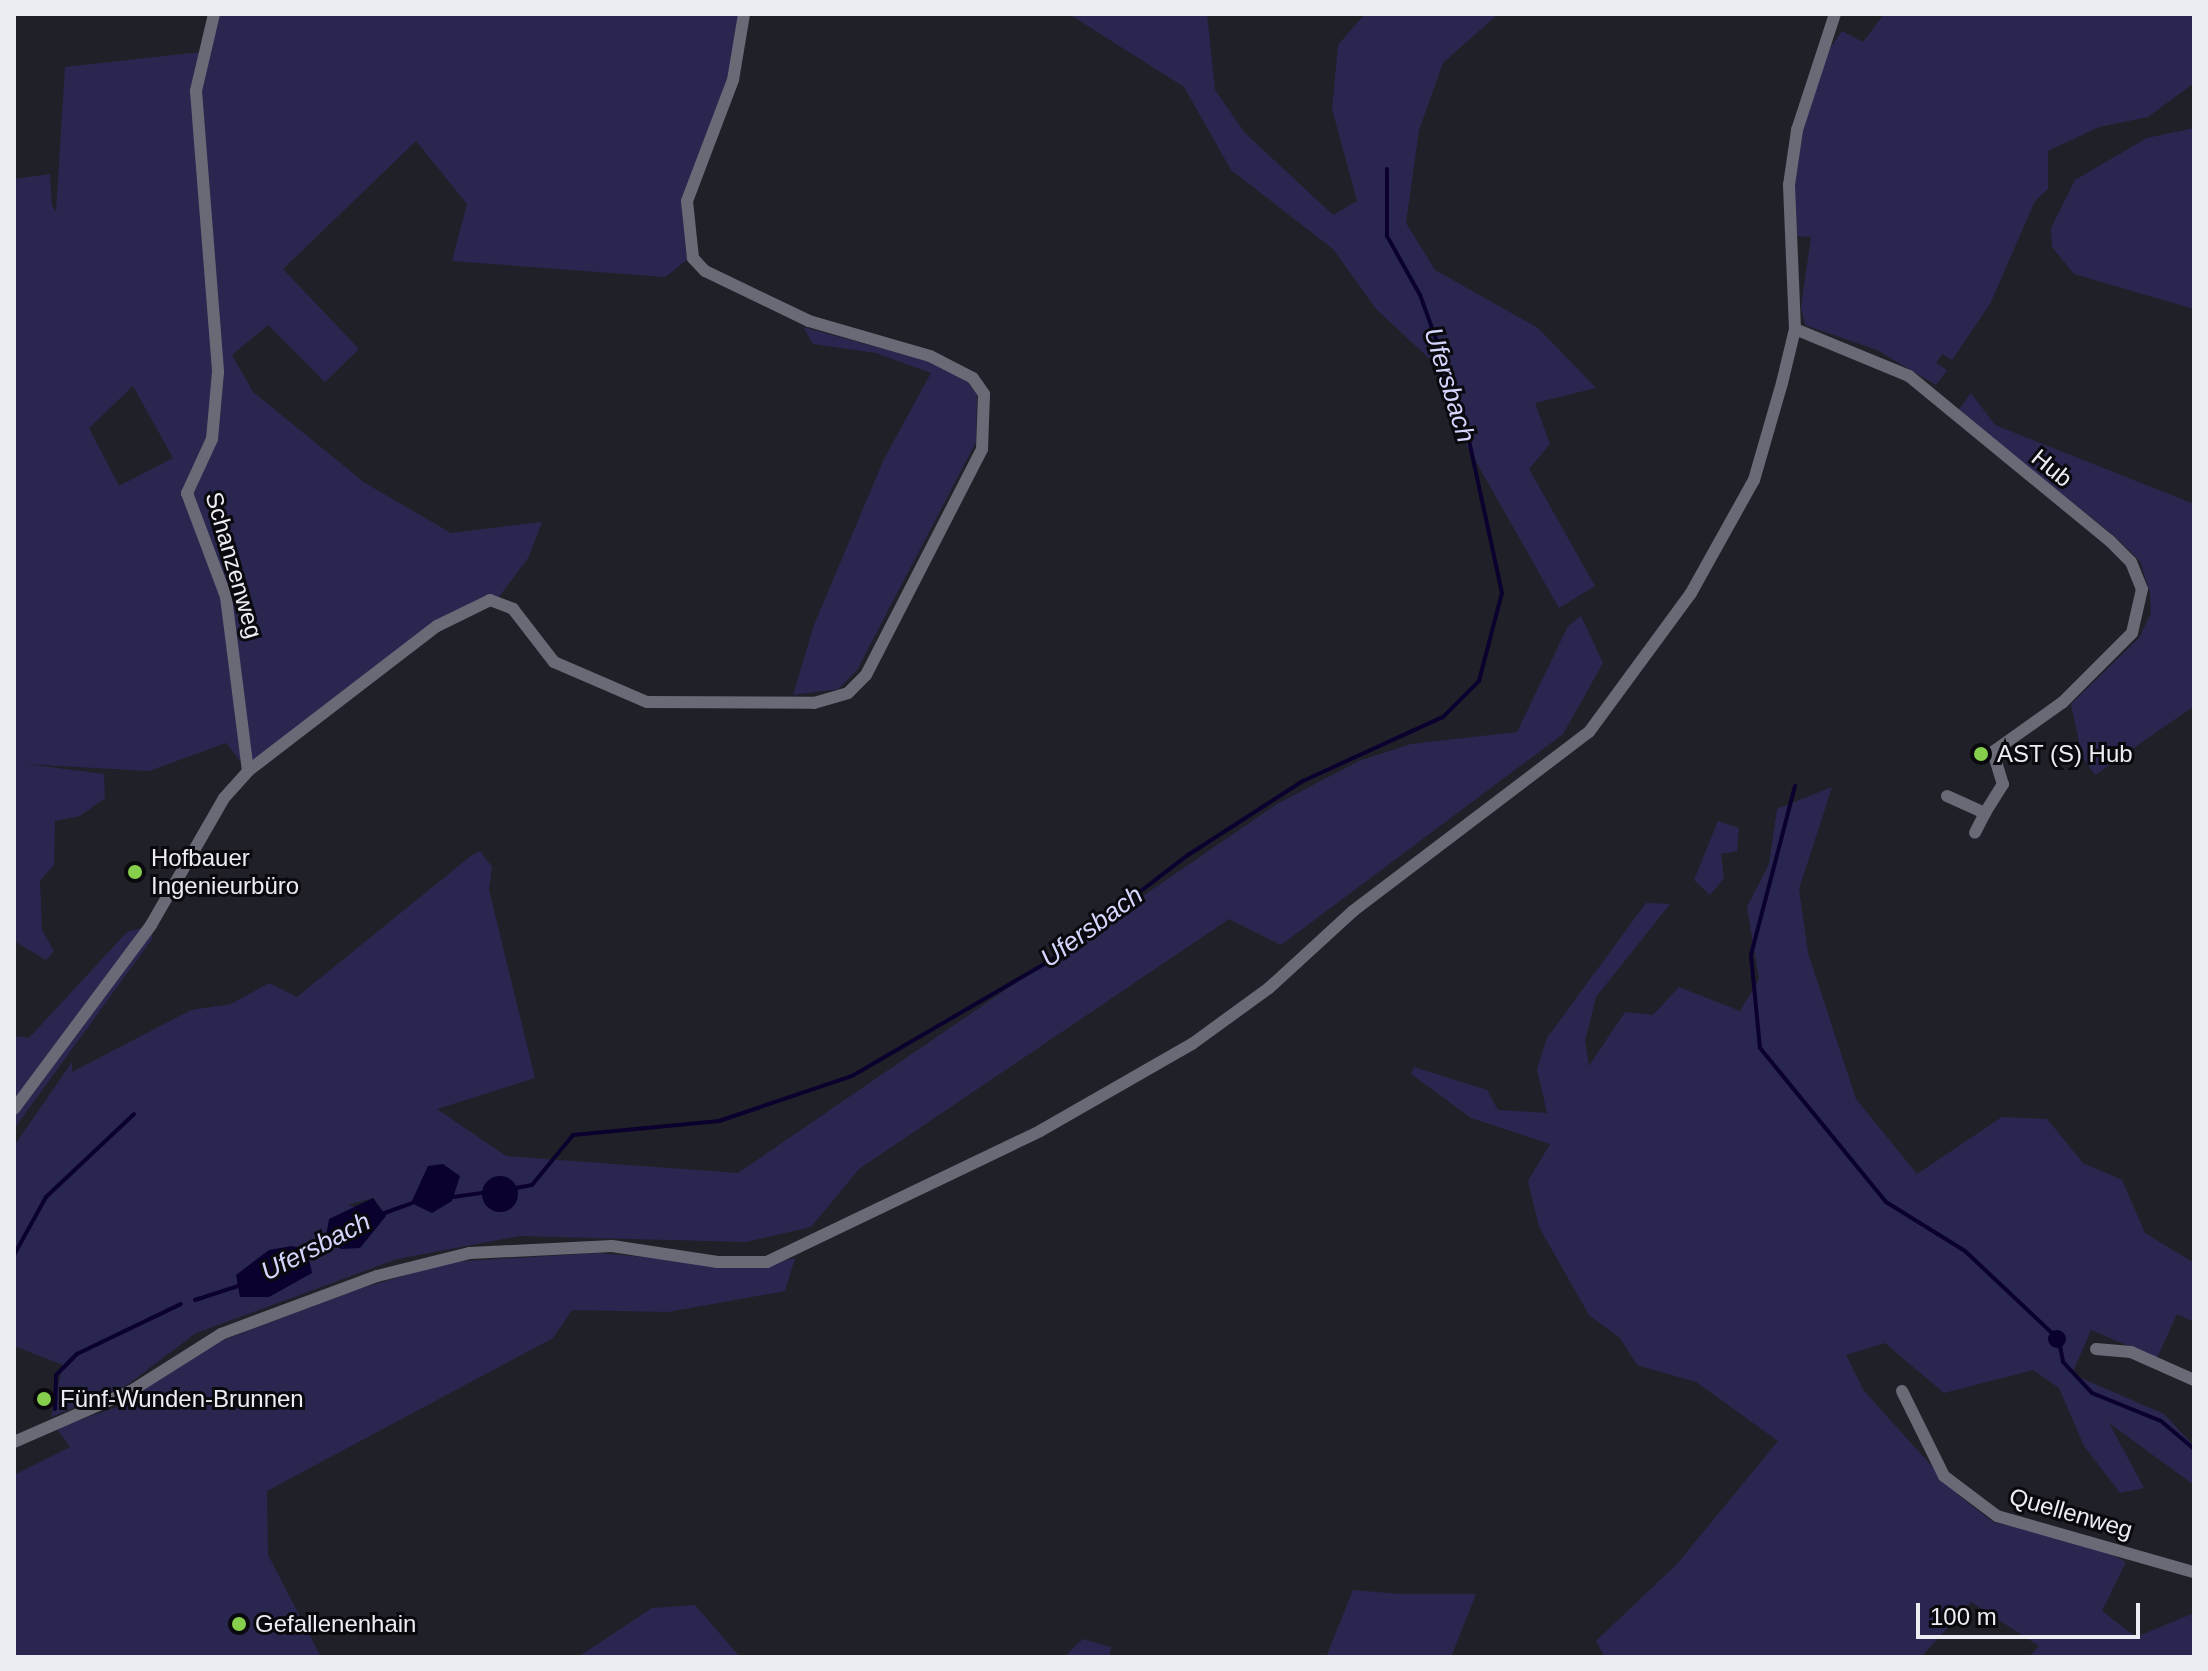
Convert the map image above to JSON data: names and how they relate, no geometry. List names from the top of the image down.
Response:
{
  "streets": {
    "street": ["Hub", "Schanzenweg", "Quellenweg"]
  },
  "water": ["Ufersbach"],
  "places": [
    "AST (S) Hub",
    "Hofbauer Ingenieurbüro",
    "Fünf-Wunden-Brunnen",
    "Gefallenenhain"
  ],
  "scale_bar": "100 m"
}
